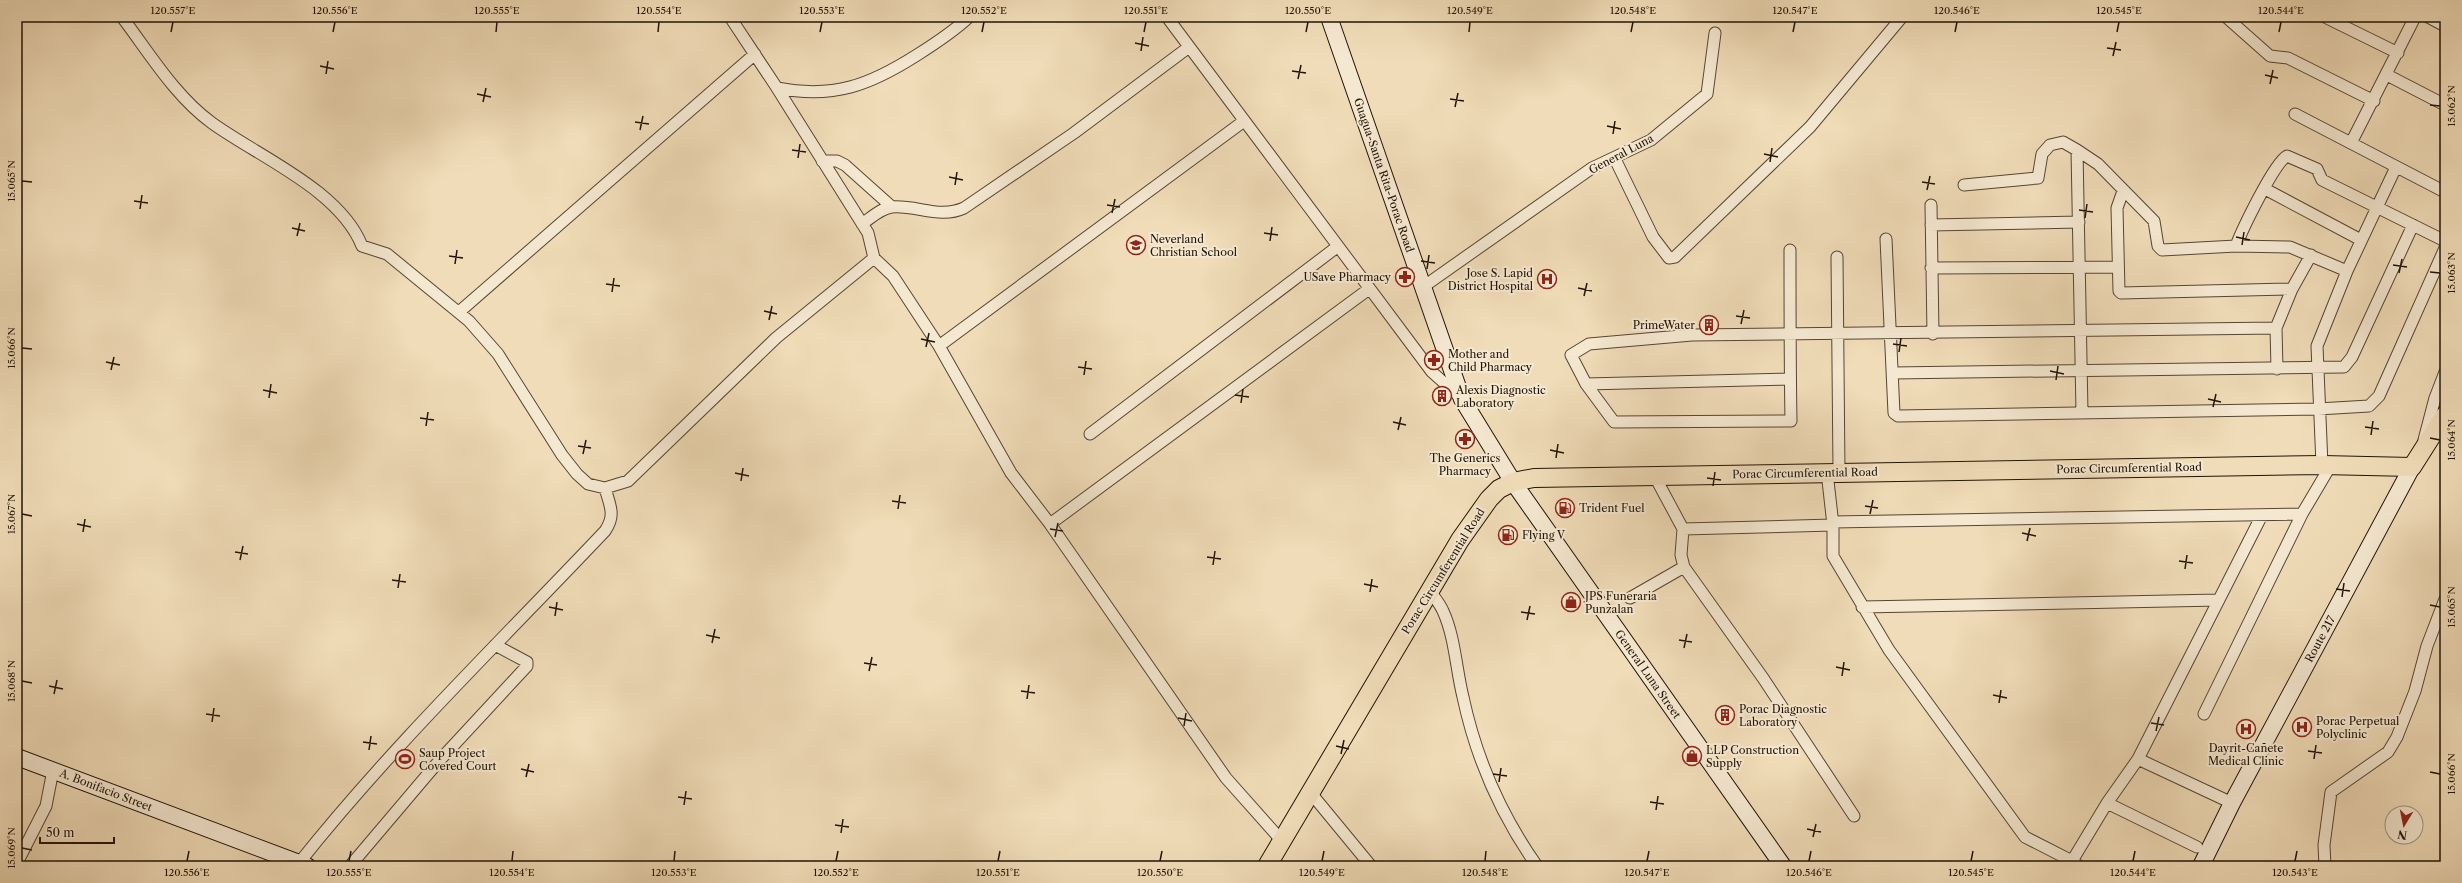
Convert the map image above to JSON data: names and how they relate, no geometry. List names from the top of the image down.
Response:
{
  "streets": {
    "main road": [
      "Guagua-Santa Rita-Porac Road",
      "Porac Circumferential Road",
      "Route 217",
      "General Luna Street",
      "A. Bonifacio Street"
    ],
    "street": ["General Luna"]
  },
  "crossings": [
    ["General Luna", "Guagua-Santa Rita-Porac Road"],
    ["Guagua-Santa Rita-Porac Road", "Porac Circumferential Road"],
    ["Guagua-Santa Rita-Porac Road", "General Luna Street"],
    ["Porac Circumferential Road", "Route 217"],
    ["Porac Circumferential Road", "General Luna Street"]
  ],
  "places": {
    "school or university": ["Neverland Christian School"],
    "pharmacy": ["USave Pharmacy", "Mother and Child Pharmacy", "The Generics Pharmacy"],
    "hospital": ["Jose S. Lapid District Hospital", "Porac Perpetual Polyclinic", "Dayrit-Cañete Medical Clinic"],
    "building": ["PrimeWater", "Alexis Diagnostic Laboratory", "Porac Diagnostic Laboratory"],
    "fuel station": ["Trident Fuel", "Flying V"],
    "shop": ["JPS Funeraria Punzalan", "LLP Construction Supply"],
    "sports": ["Saup Project Covered Court"]
  },
  "scale_bar": "50 m",
  "north": "bottom",
  "coordinates": [
    "120.557°E",
    "120.556°E",
    "120.555°E",
    "120.554°E",
    "120.553°E",
    "120.552°E",
    "120.551°E",
    "120.550°E",
    "120.549°E",
    "120.548°E",
    "120.547°E",
    "120.546°E",
    "120.545°E",
    "120.544°E",
    "15.062°N",
    "15.065°N",
    "15.063°N",
    "15.066°N",
    "15.064°N",
    "15.067°N",
    "15.068°N",
    "15.069°N",
    "120.543°E"
  ]
}
